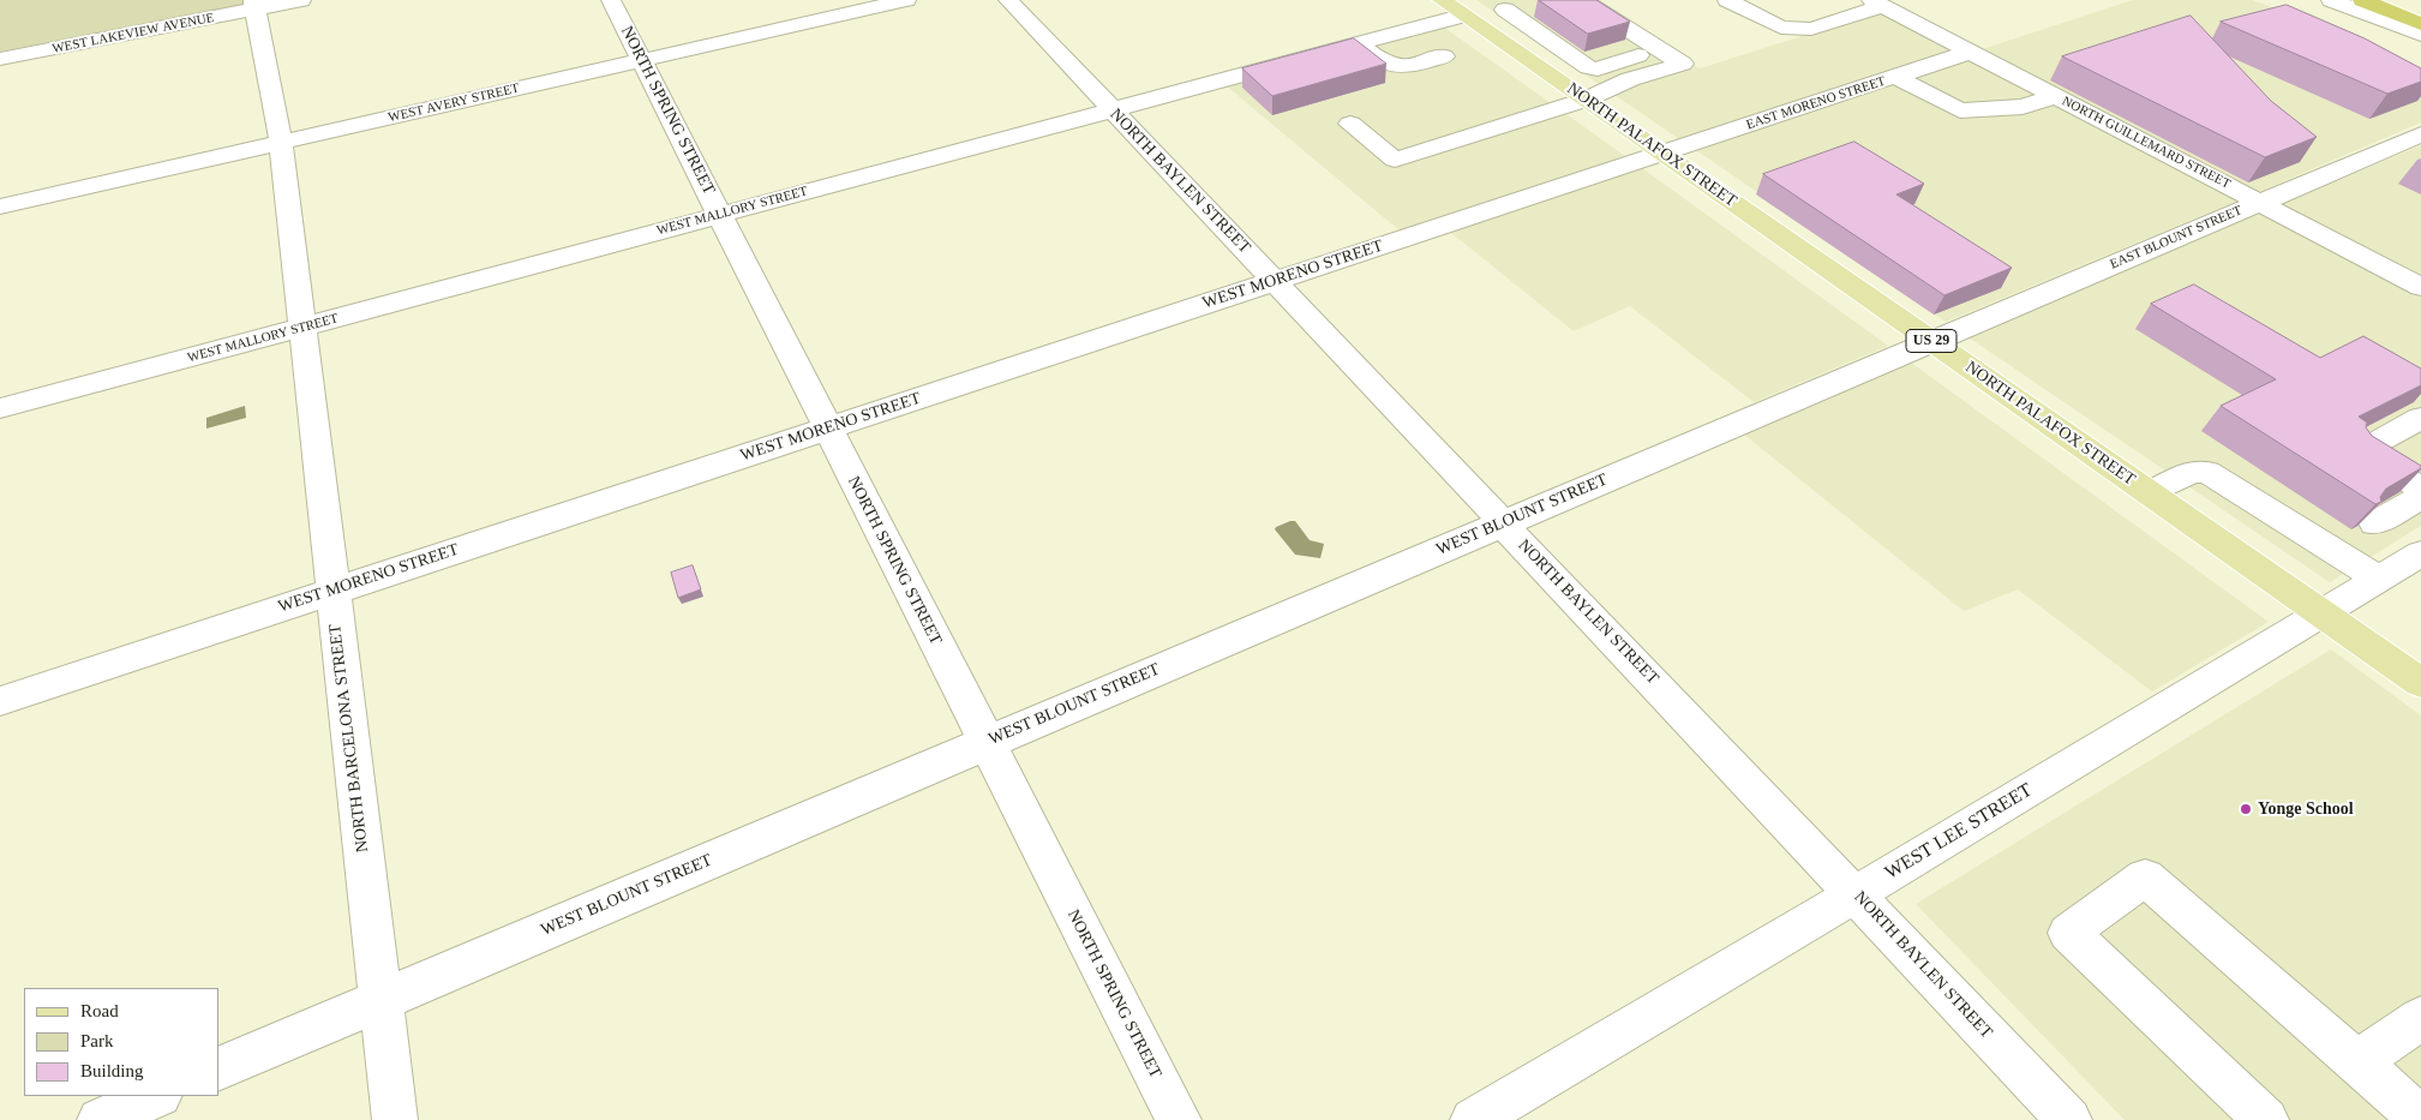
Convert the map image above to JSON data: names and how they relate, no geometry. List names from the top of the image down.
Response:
{
  "streets": {
    "main road": ["NORTH PALAFOX STREET", "US 29"],
    "street": [
      "WEST LAKEVIEW AVENUE",
      "WEST AVERY STREET",
      "EAST MORENO STREET",
      "NORTH SPRING STREET",
      "NORTH GUILLEMARD STREET",
      "NORTH BAYLEN STREET",
      "WEST MALLORY STREET",
      "EAST BLOUNT STREET",
      "WEST MORENO STREET",
      "WEST BLOUNT STREET",
      "NORTH BARCELONA STREET",
      "WEST LEE STREET"
    ]
  },
  "crossings": [
    ["WEST LAKEVIEW AVENUE", "NORTH BARCELONA STREET"],
    ["WEST AVERY STREET", "NORTH SPRING STREET"],
    ["WEST AVERY STREET", "NORTH BARCELONA STREET"],
    ["EAST MORENO STREET", "NORTH GUILLEMARD STREET"],
    ["EAST MORENO STREET", "NORTH PALAFOX STREET"],
    ["EAST MORENO STREET", "WEST MORENO STREET"],
    ["NORTH SPRING STREET", "WEST MALLORY STREET"],
    ["NORTH SPRING STREET", "WEST MORENO STREET"],
    ["NORTH SPRING STREET", "WEST BLOUNT STREET"],
    ["NORTH GUILLEMARD STREET", "EAST BLOUNT STREET"],
    ["NORTH PALAFOX STREET", "WEST MALLORY STREET"],
    ["NORTH PALAFOX STREET", "EAST BLOUNT STREET"],
    ["NORTH PALAFOX STREET", "WEST MORENO STREET"],
    ["NORTH PALAFOX STREET", "WEST BLOUNT STREET"],
    ["NORTH PALAFOX STREET", "WEST LEE STREET"],
    ["NORTH BAYLEN STREET", "WEST MALLORY STREET"],
    ["NORTH BAYLEN STREET", "WEST MORENO STREET"],
    ["NORTH BAYLEN STREET", "WEST BLOUNT STREET"],
    ["NORTH BAYLEN STREET", "WEST LEE STREET"],
    ["WEST MALLORY STREET", "NORTH BARCELONA STREET"],
    ["EAST BLOUNT STREET", "WEST BLOUNT STREET"],
    ["WEST MORENO STREET", "NORTH BARCELONA STREET"],
    ["WEST BLOUNT STREET", "NORTH BARCELONA STREET"]
  ],
  "places": ["Yonge School"],
  "legend": ["Road", "Park", "Building"]
}
